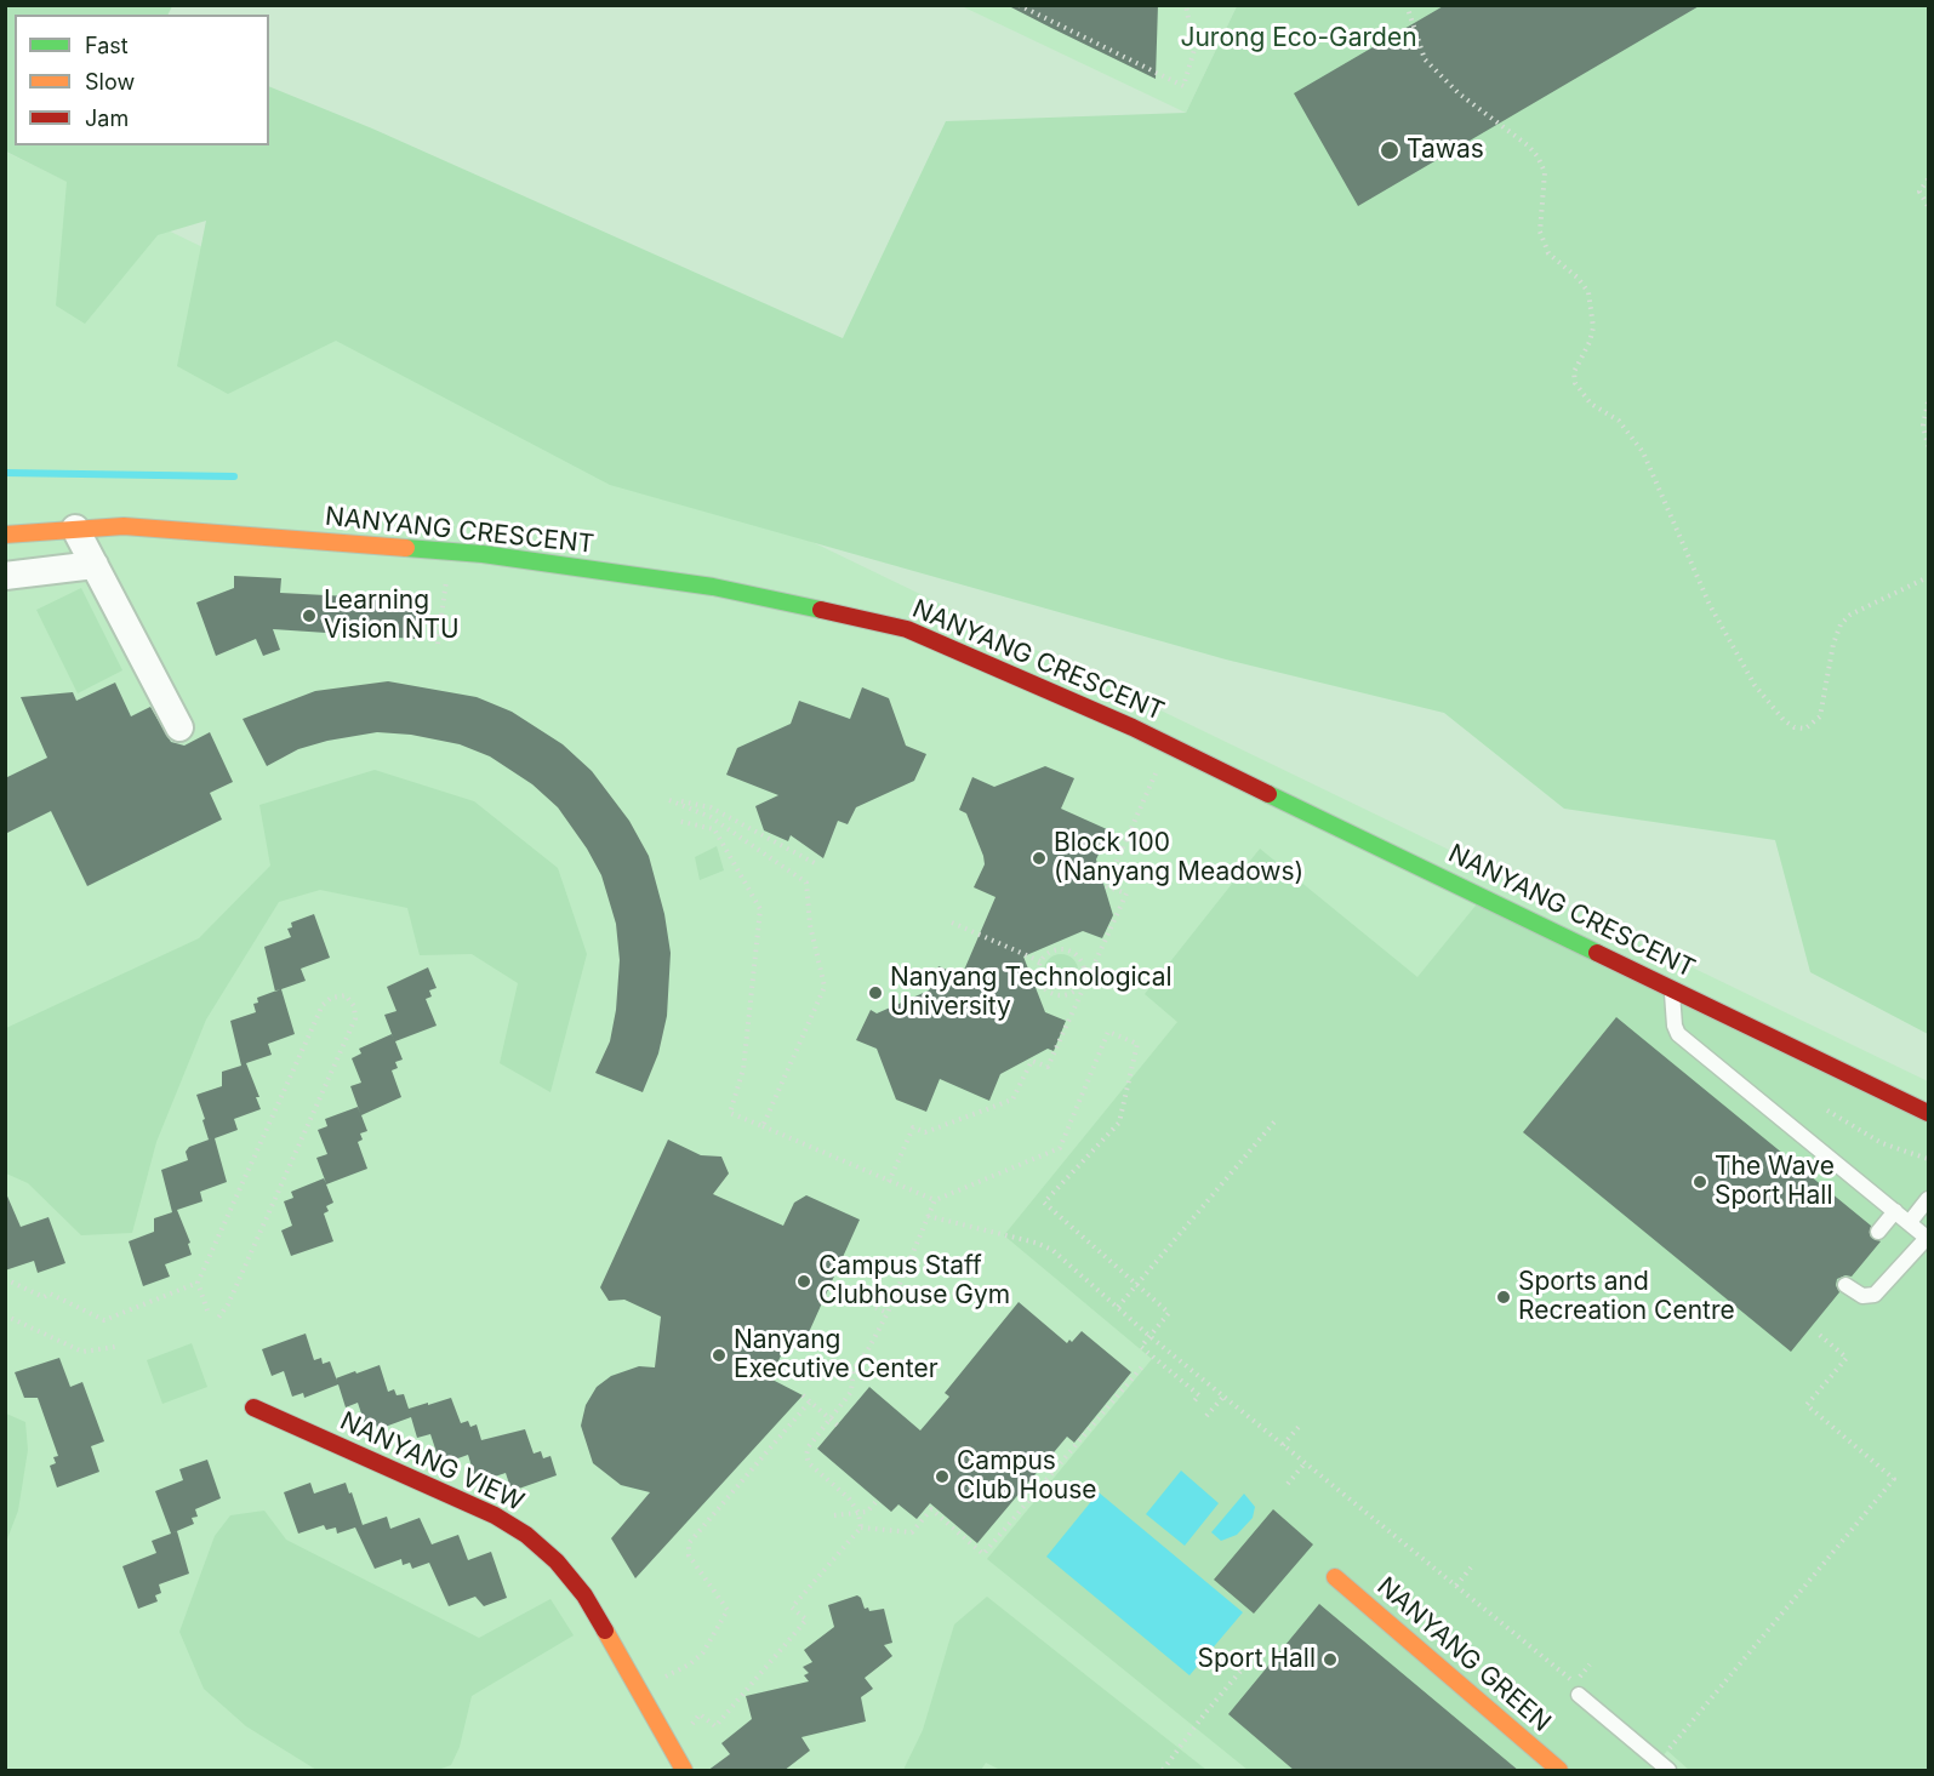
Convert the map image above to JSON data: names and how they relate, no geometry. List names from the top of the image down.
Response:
{
  "streets": {
    "street": ["NANYANG CRESCENT", "NANYANG VIEW", "NANYANG GREEN"]
  },
  "parks": ["Jurong Eco-Garden"],
  "places": [
    "Tawas",
    "Learning Vision NTU",
    "Block 100 (Nanyang Meadows)",
    "Nanyang Technological University",
    "The Wave Sport Hall",
    "Campus Staff Clubhouse Gym",
    "Sports and Recreation Centre",
    "Nanyang Executive Center",
    "Campus Club House",
    "Sport Hall"
  ],
  "legend": ["Fast", "Slow", "Jam"]
}
